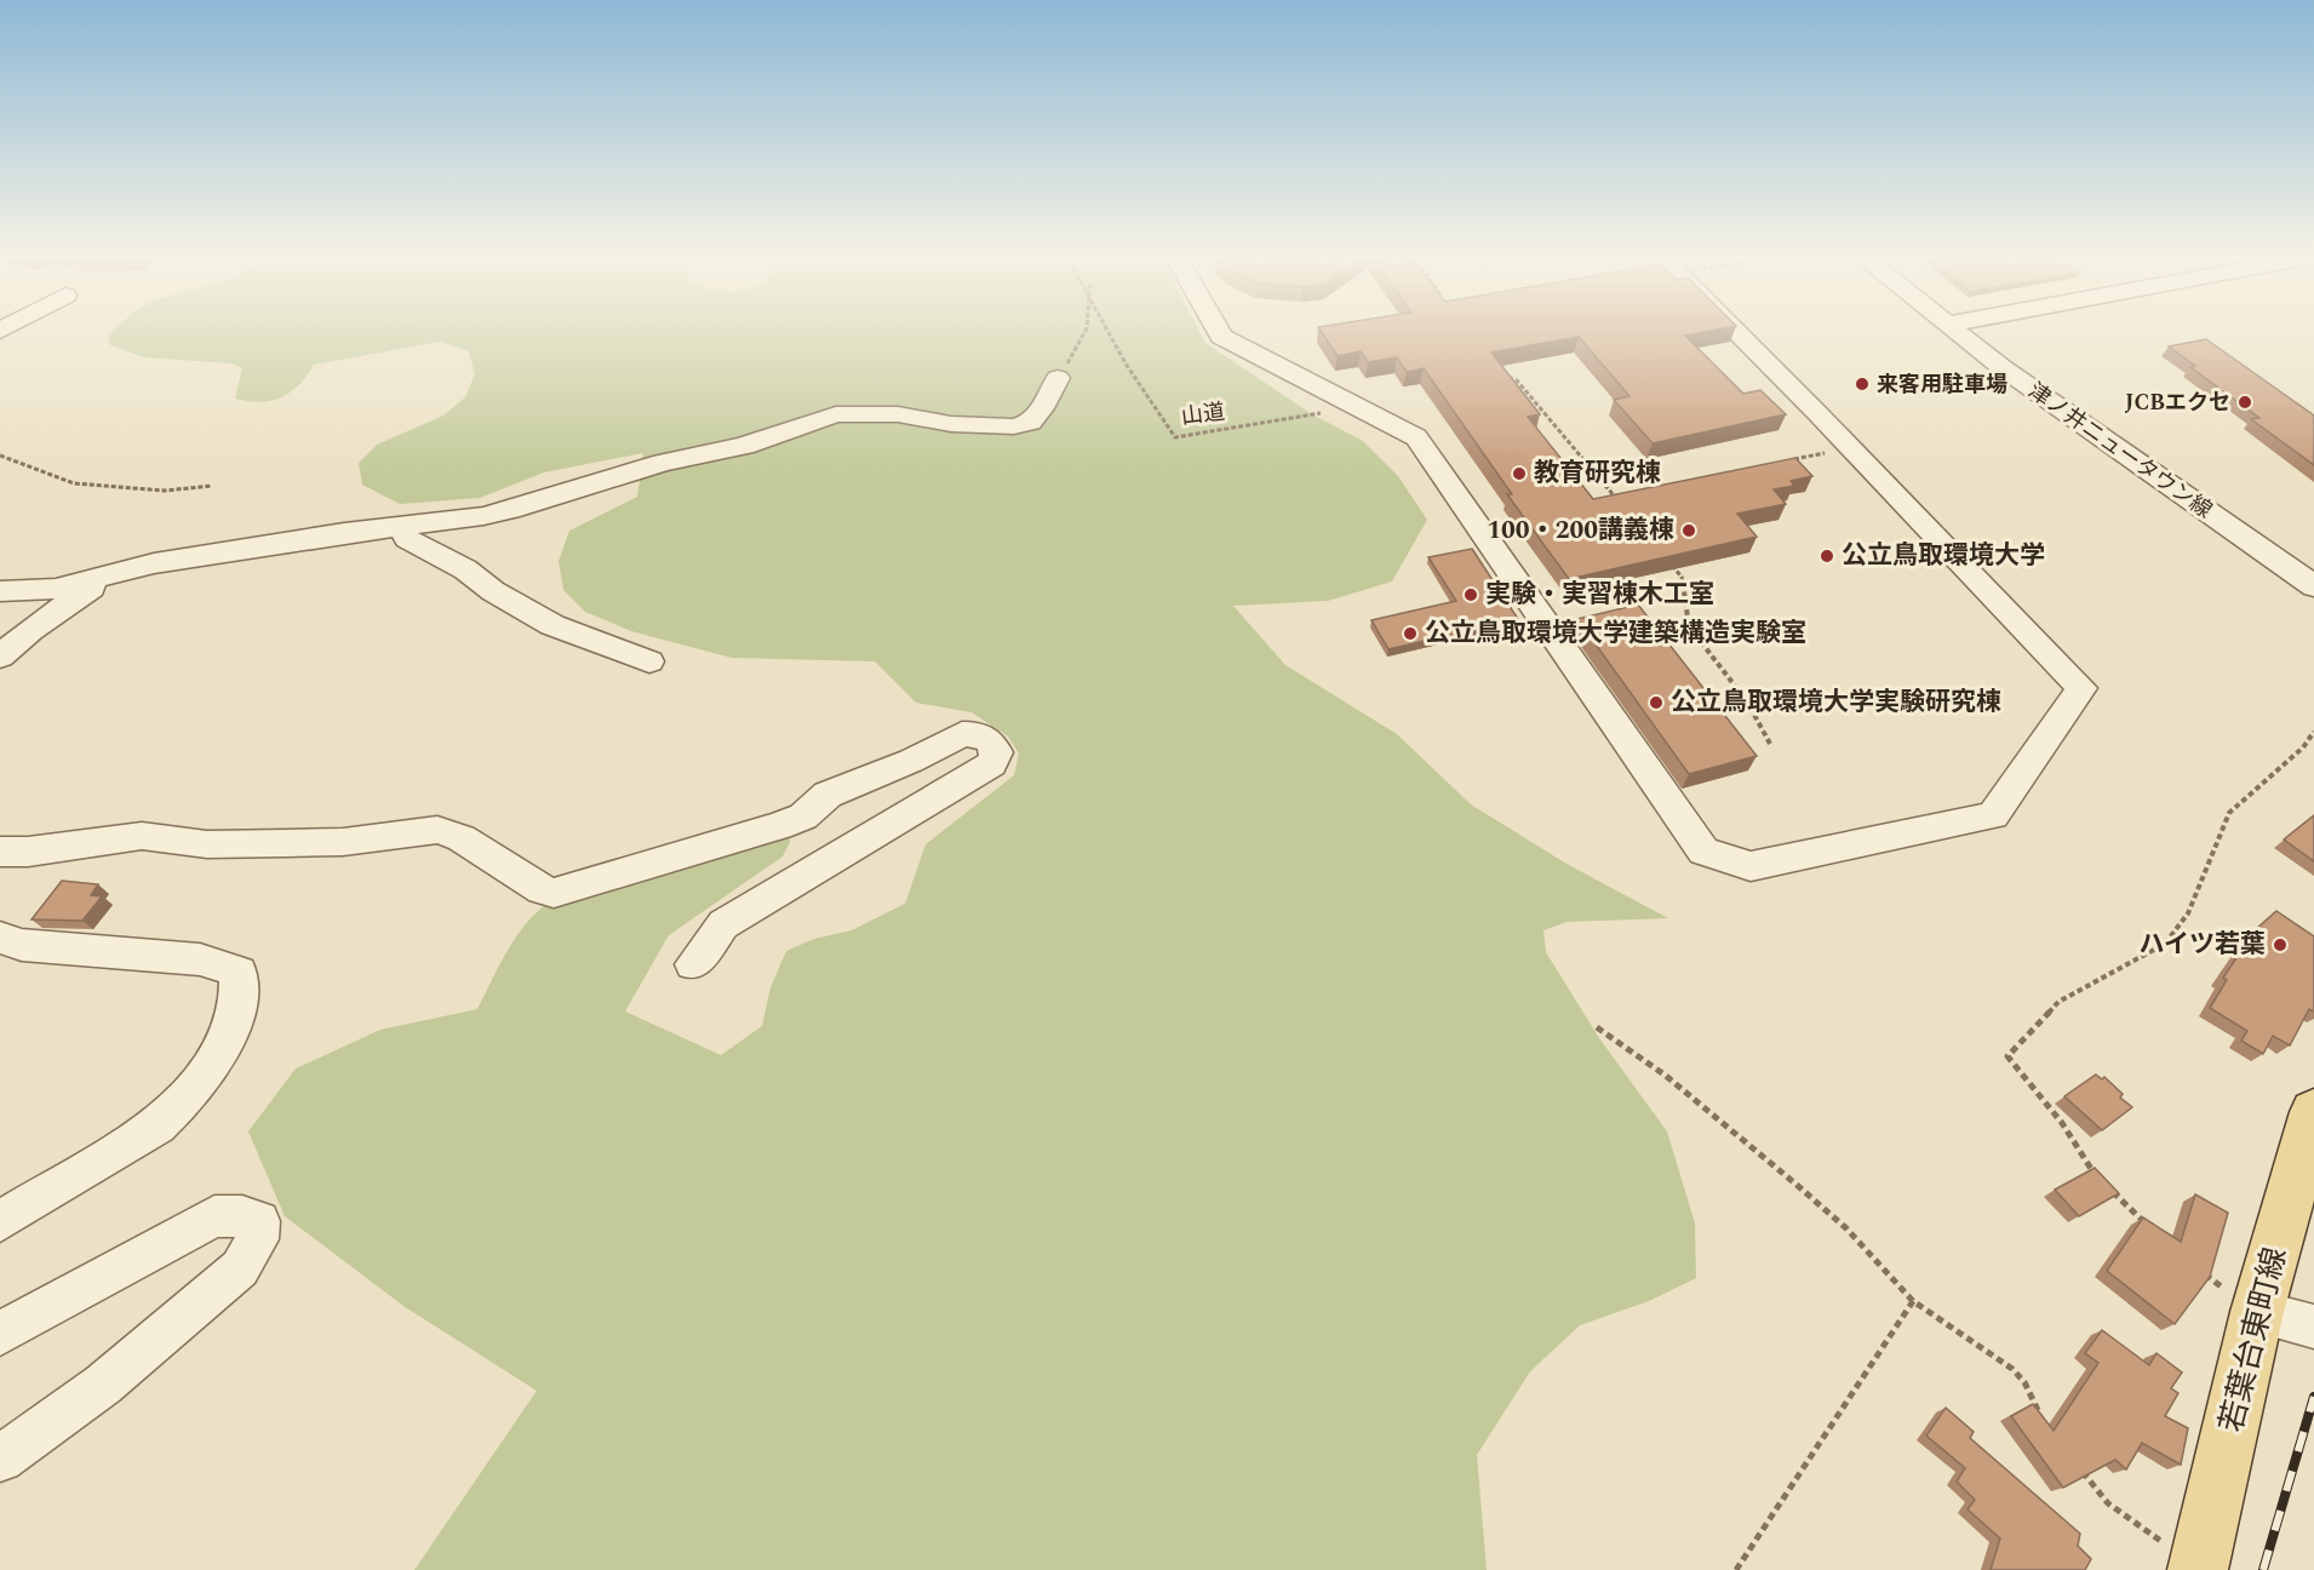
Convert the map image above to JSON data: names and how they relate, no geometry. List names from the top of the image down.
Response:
{
  "streets": {
    "main road": ["若葉台東町線"],
    "street": ["津ノ井ニュータウン線"],
    "path": ["山道"]
  },
  "places": [
    "来客用駐車場",
    "JCBエクセ",
    "教育研究棟",
    "100・200講義棟",
    "公立鳥取環境大学",
    "実験・実習棟木工室",
    "公立鳥取環境大学建築構造実験室",
    "公立鳥取環境大学実験研究棟",
    "ハイツ若葉"
  ]
}
